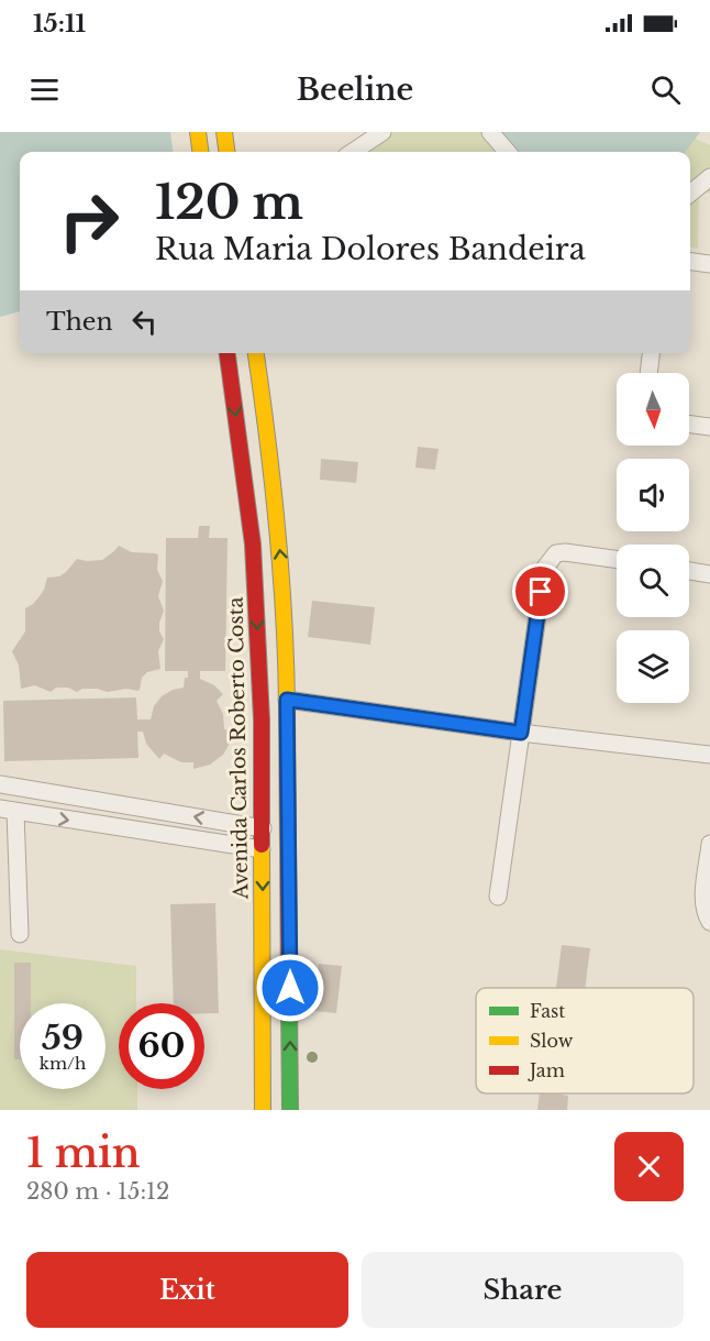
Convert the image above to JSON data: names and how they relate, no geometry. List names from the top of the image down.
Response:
{
  "streets": {
    "main road": ["Avenida Carlos Roberto Costa"]
  },
  "legend": ["Fast", "Slow", "Jam"],
  "north": "bottom",
  "page": {
    "status": "15:11",
    "header": "Beeline",
    "turn": ["120 m", "Rua Maria Dolores Bandeira"],
    "then": "Then",
    "speed": "59 km/h",
    "limit": "60",
    "heading": ["1 min", "280 m · 15:12"],
    "buttons": ["Exit", "Share"]
  }
}
